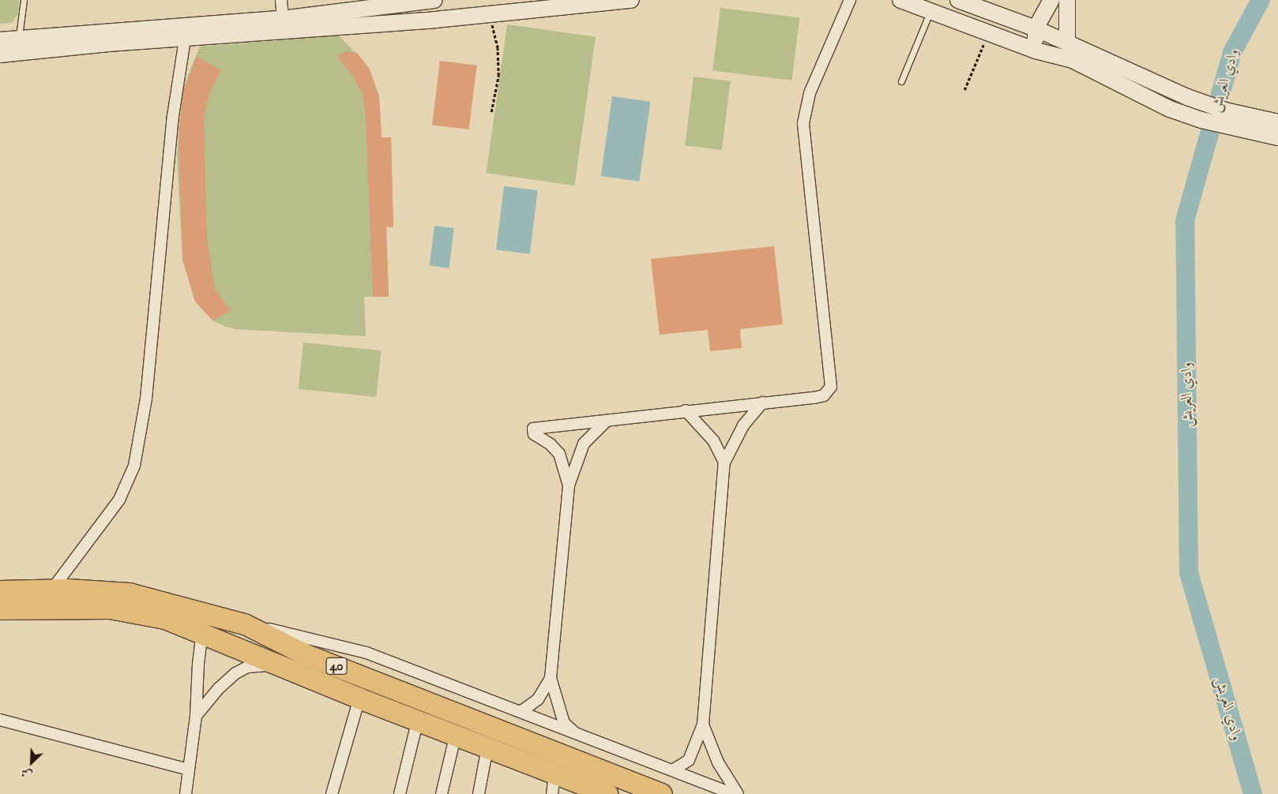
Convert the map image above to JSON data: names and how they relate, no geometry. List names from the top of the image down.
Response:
{
  "streets": {
    "highway": ["40"]
  },
  "water": ["وادي العريش"],
  "north": "bottom left"
}
